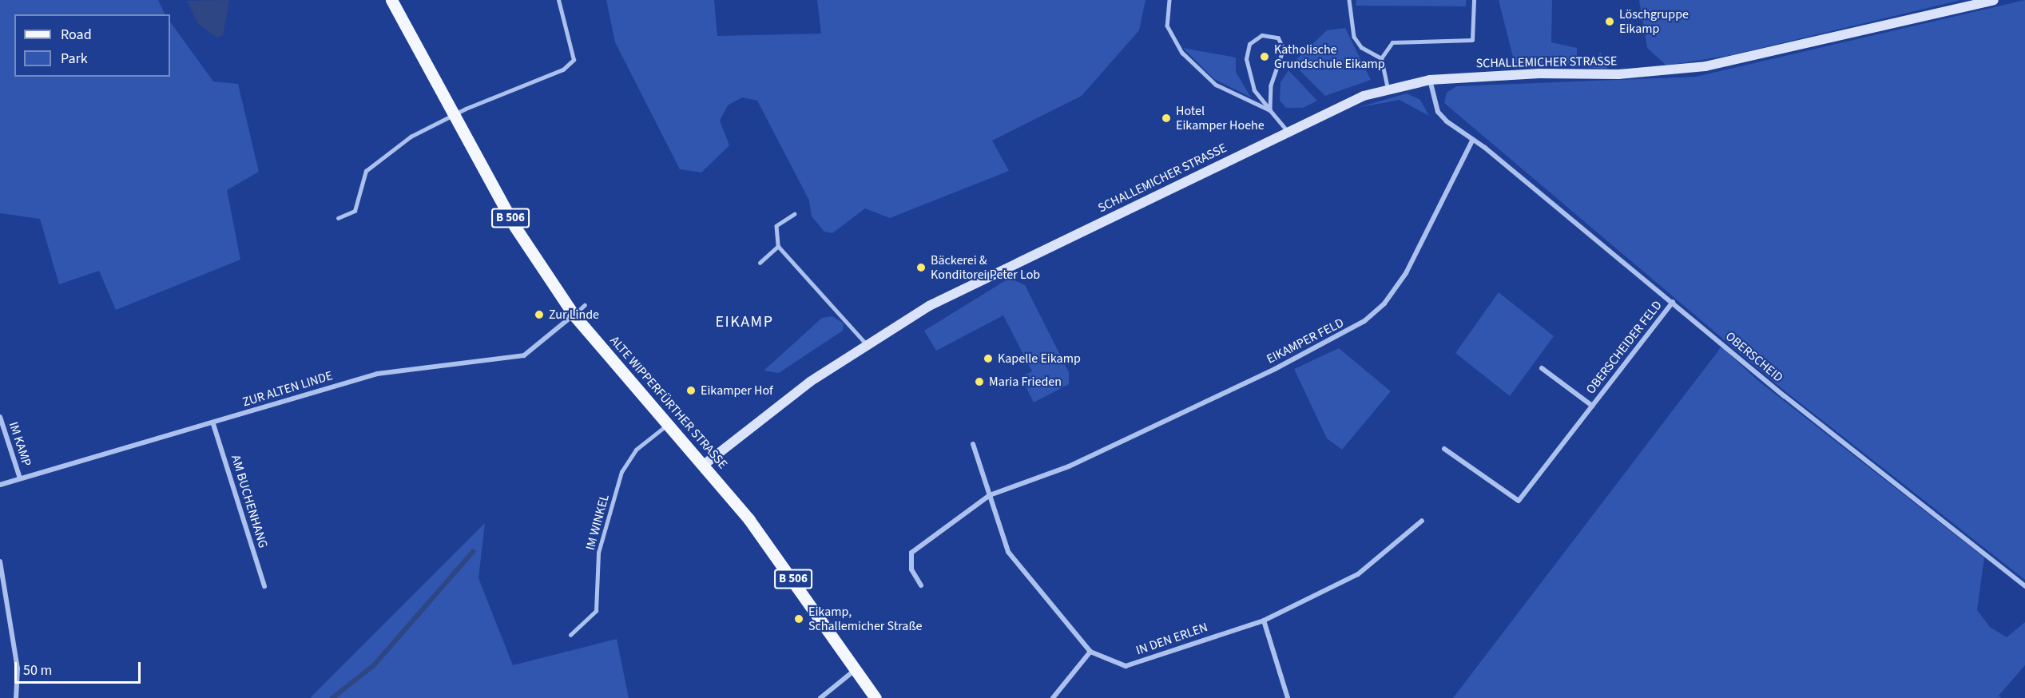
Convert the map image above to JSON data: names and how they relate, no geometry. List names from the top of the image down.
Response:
{
  "streets": {
    "main road": ["B 506", "ALTE WIPPERFÜRTHER STRASSE"],
    "street": [
      "SCHALLEMICHER STRASSE",
      "EIKAMPER FELD",
      "OBERSCHEIDER FELD",
      "OBERSCHEID",
      "ZUR ALTEN LINDE",
      "IM KAMP",
      "AM BUCHENHANG",
      "IN DEN ERLEN"
    ],
    "lane": ["IM WINKEL"]
  },
  "crossings": [
    ["SCHALLEMICHER STRASSE", "ALTE WIPPERFÜRTHER STRASSE"],
    ["EIKAMPER FELD", "OBERSCHEID"],
    ["OBERSCHEIDER FELD", "OBERSCHEID"],
    ["ZUR ALTEN LINDE", "ALTE WIPPERFÜRTHER STRASSE"],
    ["ZUR ALTEN LINDE", "IM KAMP"],
    ["ZUR ALTEN LINDE", "AM BUCHENHANG"],
    ["ALTE WIPPERFÜRTHER STRASSE", "IM WINKEL"]
  ],
  "districts": ["EIKAMP"],
  "places": [
    "Löschgruppe Eikamp",
    "Katholische Grundschule Eikamp",
    "Hotel Eikamper Hoehe",
    "Bäckerei & Konditorei Peter Lob",
    "Zur Linde",
    "Kapelle Eikamp",
    "Maria Frieden",
    "Eikamper Hof",
    "Eikamp, Schallemicher Straße"
  ],
  "legend": ["Road", "Park"],
  "scale_bar": "50 m"
}
